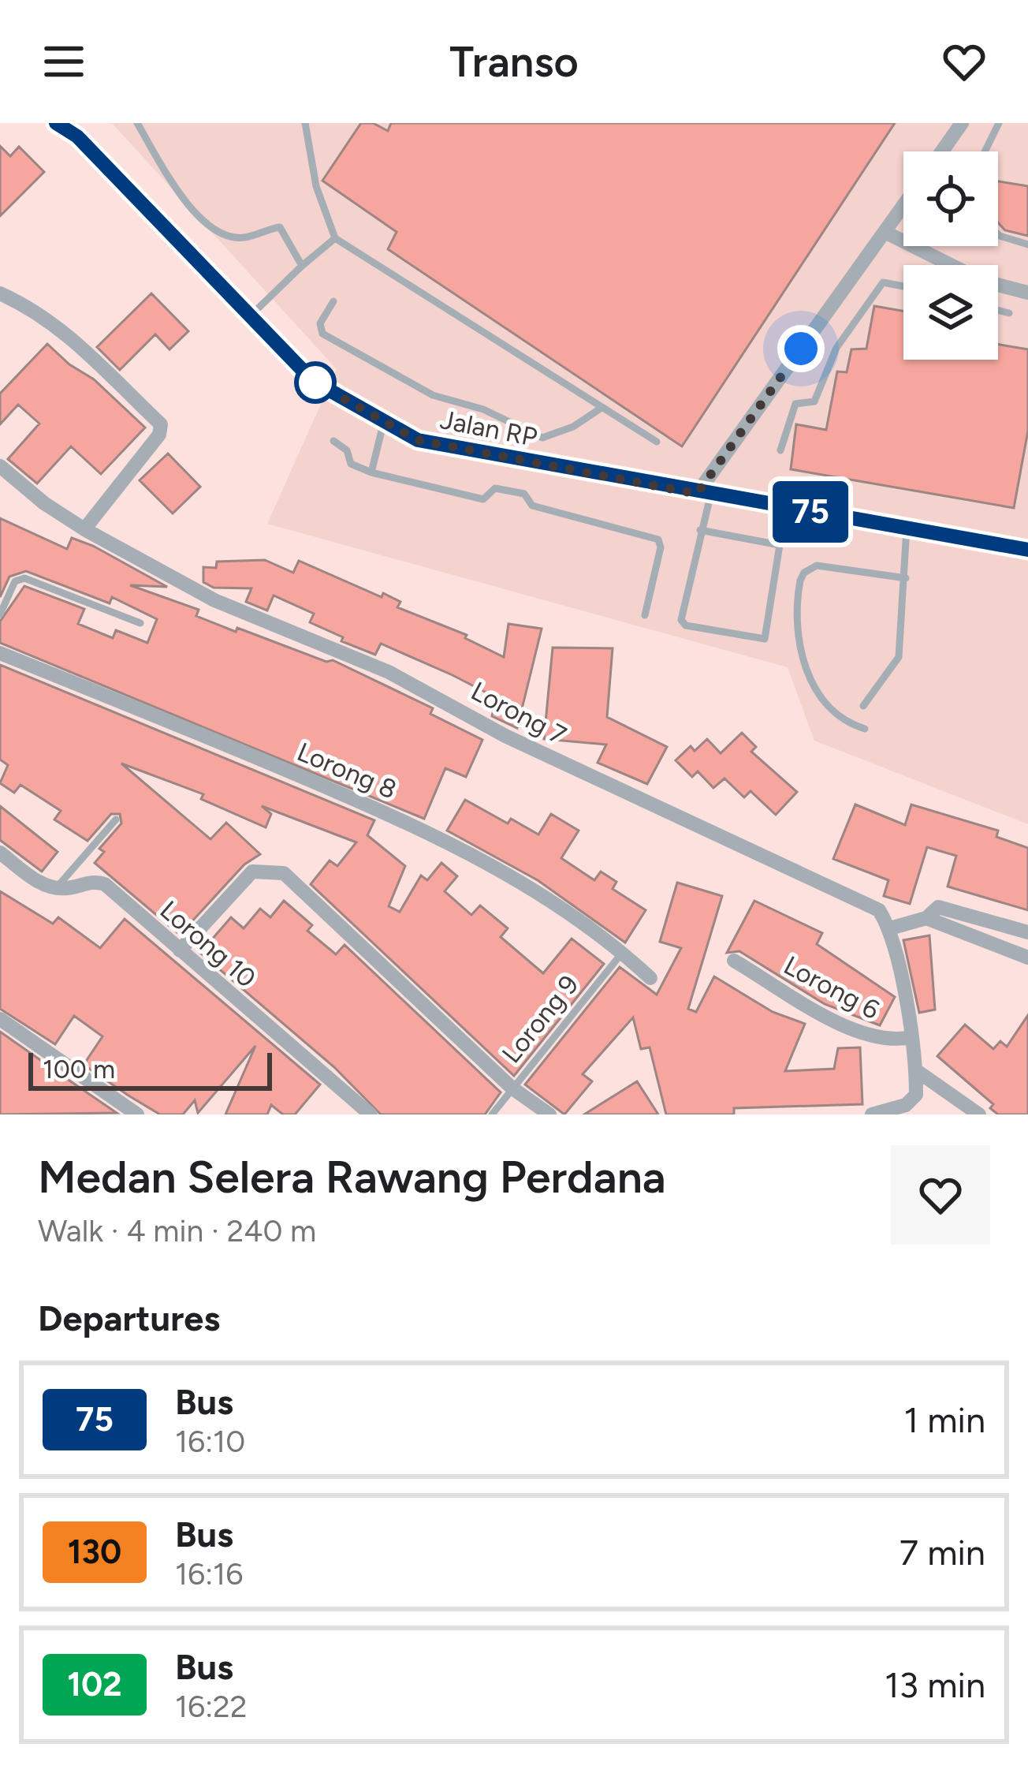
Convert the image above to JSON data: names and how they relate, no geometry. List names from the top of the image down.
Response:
{
  "streets": {
    "street": [
      "Jalan RP",
      "Lorong 7",
      "Lorong 8",
      "Lorong 10",
      "Lorong 6"
    ],
    "lane": ["Lorong 9"]
  },
  "crossings": [
    ["Lorong 8", "Lorong 9"]
  ],
  "lines": ["bus line 75"],
  "scale_bar": "100 m",
  "page": {
    "header": "Transo",
    "on_map": "75",
    "scale": "100 m",
    "heading": [
      ["Medan Selera Rawang Perdana", "Walk · 4 min · 240 m"],
      "Departures"
    ],
    "list": [
      {
        "mark": "75",
        "name": "Bus",
        "note": "16:10",
        "value": "1 min"
      },
      {
        "mark": "130",
        "name": "Bus",
        "note": "16:16",
        "value": "7 min"
      },
      {
        "mark": "102",
        "name": "Bus",
        "note": "16:22",
        "value": "13 min"
      }
    ]
  }
}
